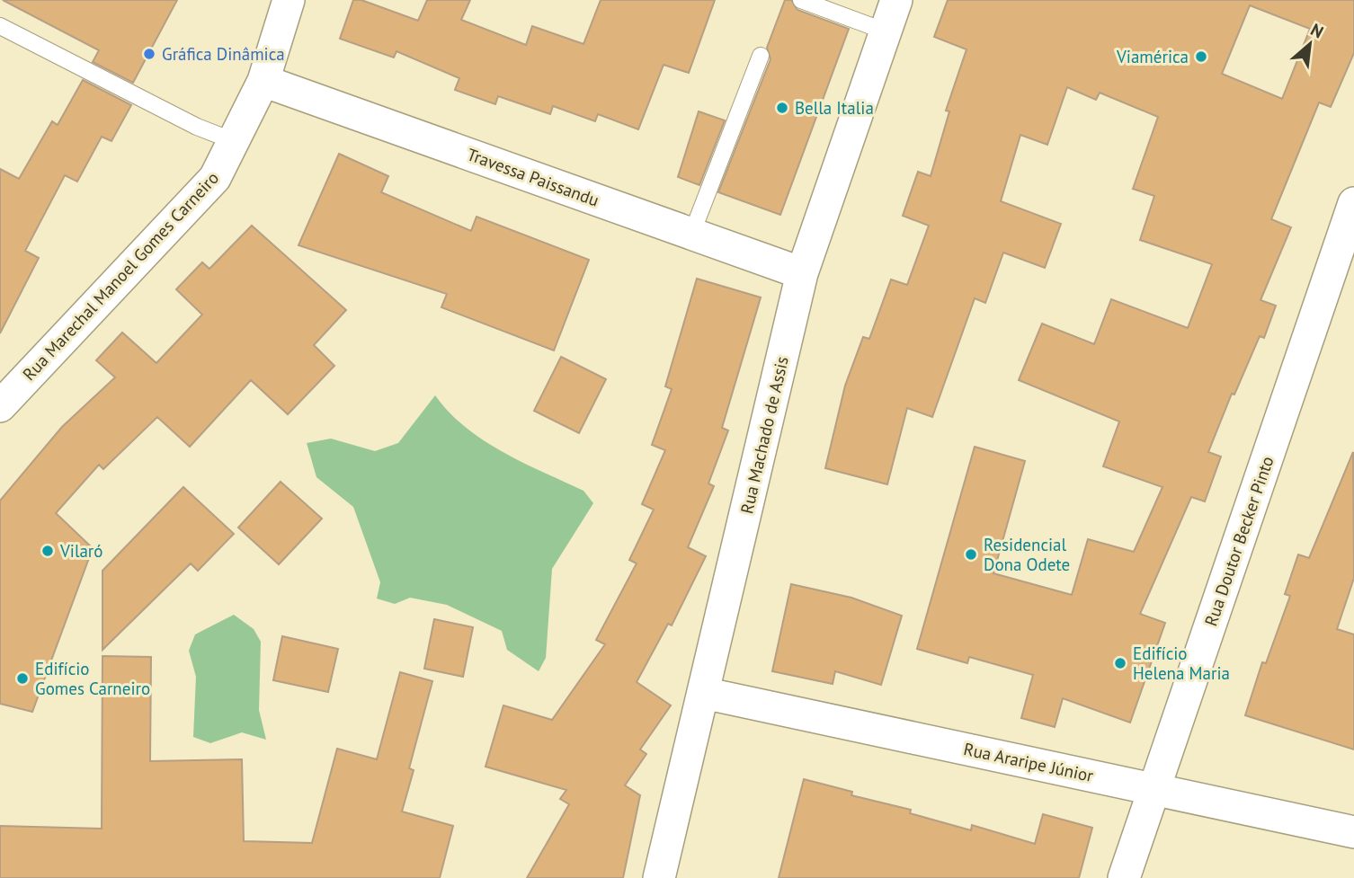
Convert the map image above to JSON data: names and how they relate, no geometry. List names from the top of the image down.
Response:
{
  "streets": {
    "street": [
      "Travessa Paissandu",
      "Rua Marechal Manoel Gomes Carneiro",
      "Rua Machado de Assis",
      "Rua Doutor Becker Pinto",
      "Rua Araripe Júnior"
    ]
  },
  "crossings": [
    ["Travessa Paissandu", "Rua Marechal Manoel Gomes Carneiro"],
    ["Travessa Paissandu", "Rua Machado de Assis"],
    ["Rua Machado de Assis", "Rua Araripe Júnior"],
    ["Rua Doutor Becker Pinto", "Rua Araripe Júnior"]
  ],
  "places": [
    "Gráfica Dinâmica",
    "Viamérica",
    "Bella Italia",
    "Vilaró",
    "Residencial Dona Odete",
    "Edifício Helena Maria",
    "Edifício Gomes Carneiro"
  ],
  "north": "top right"
}
